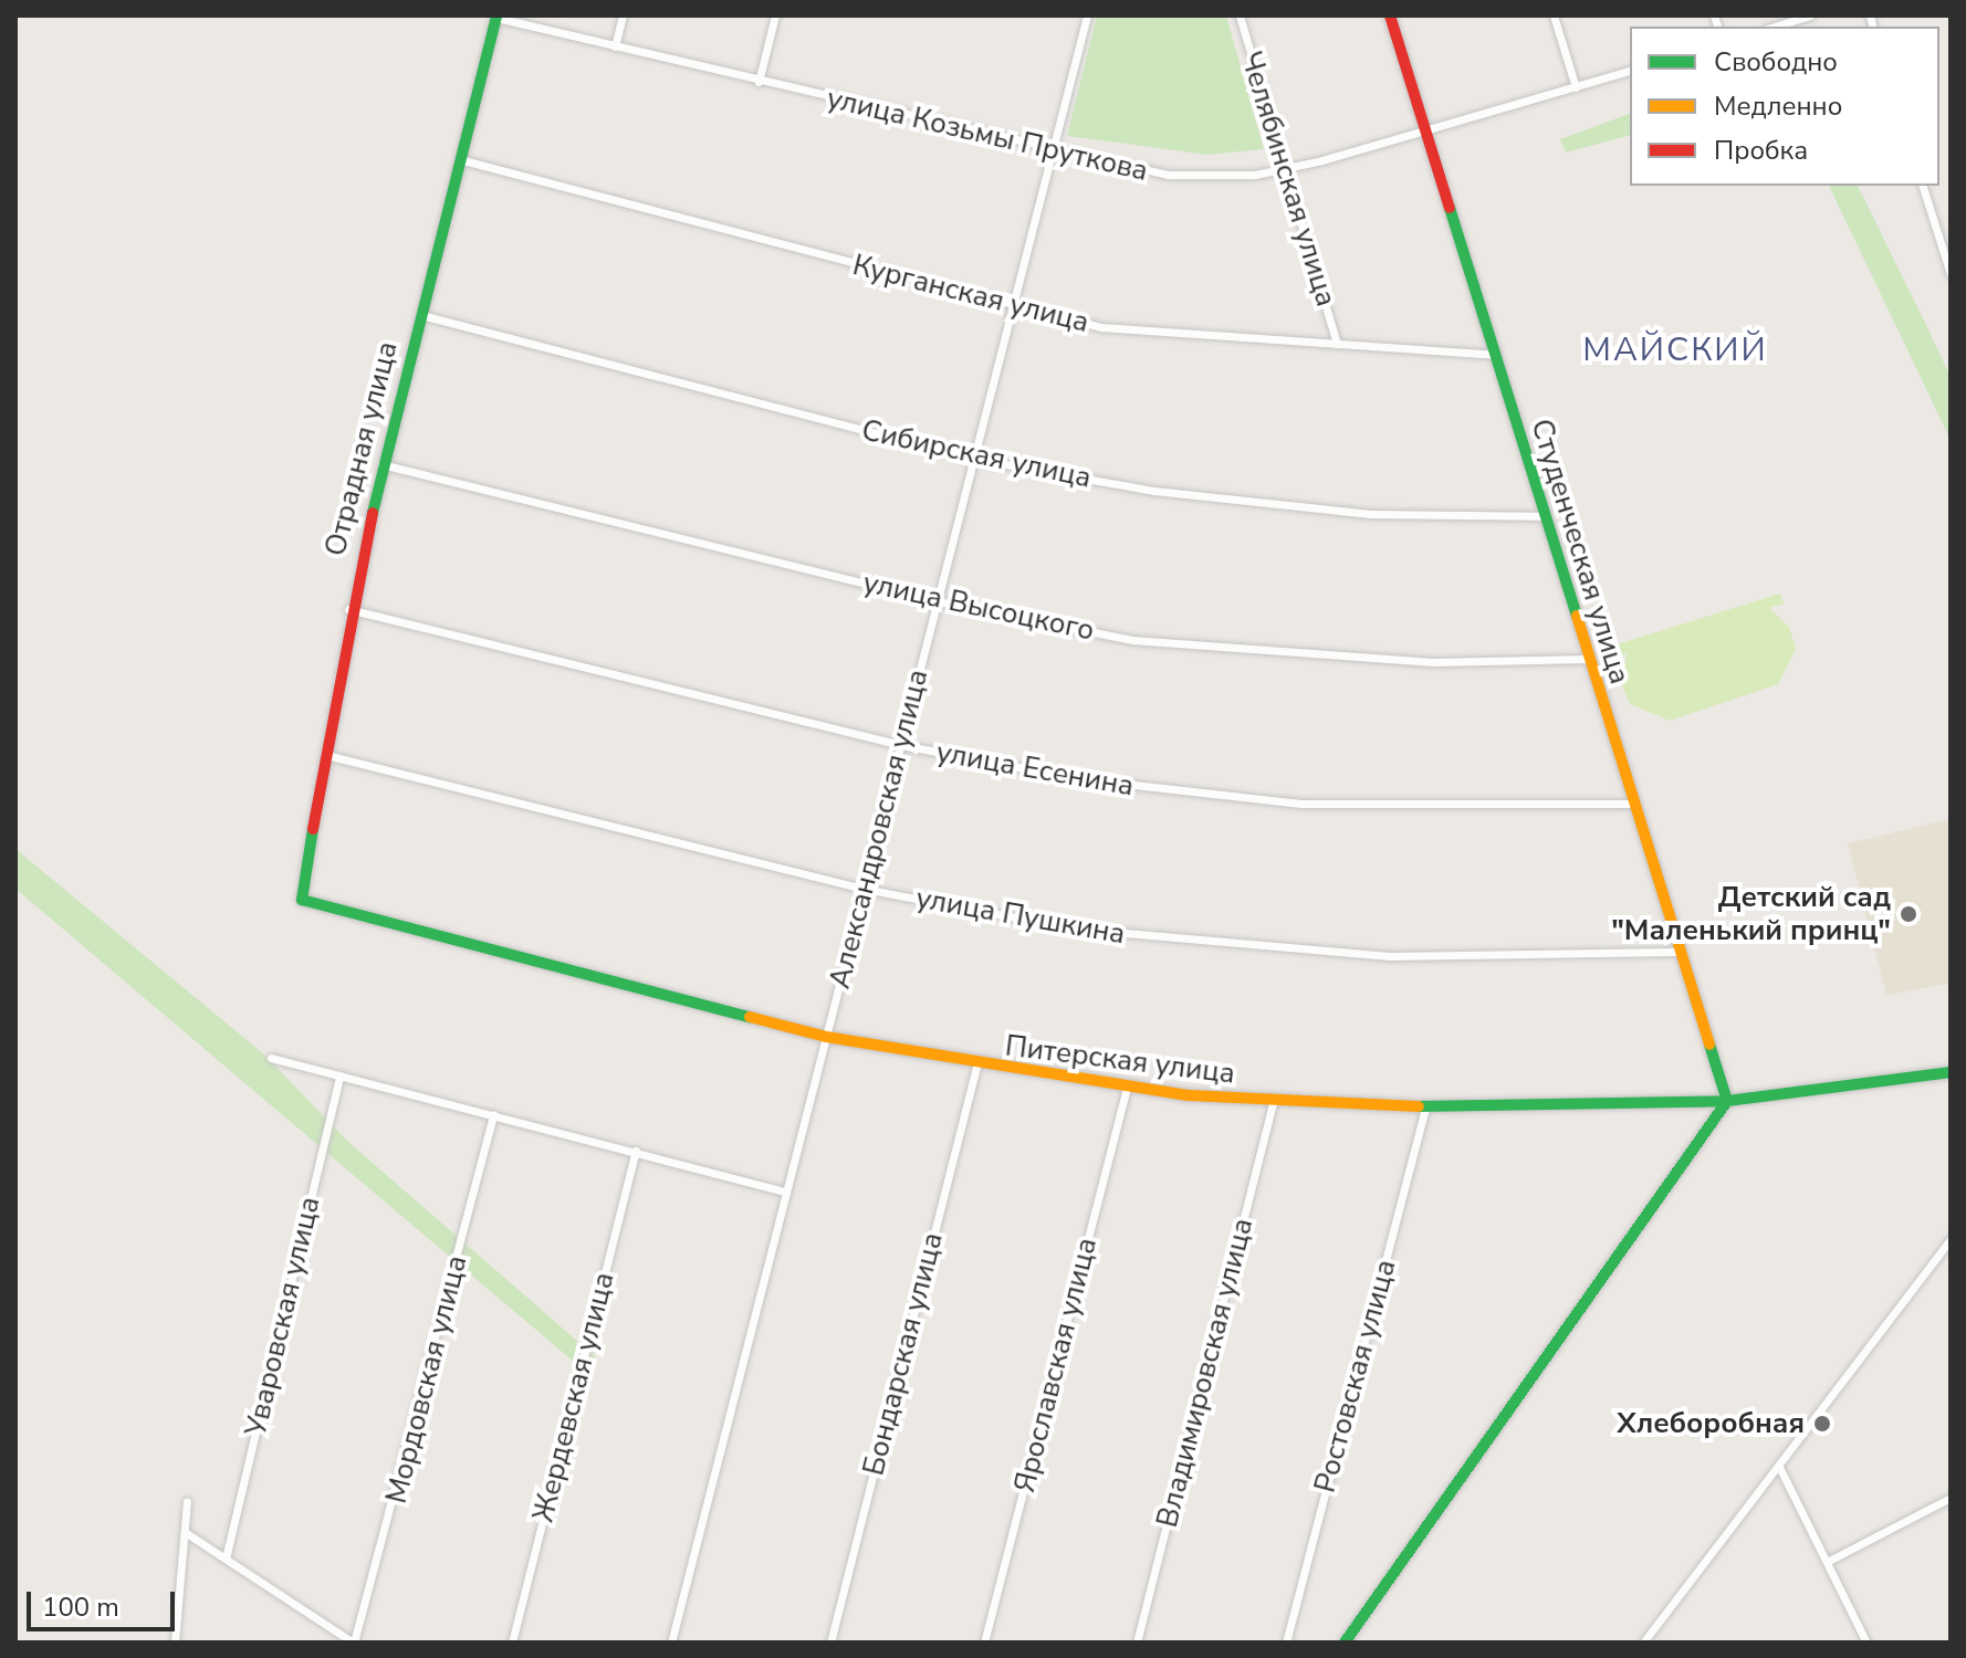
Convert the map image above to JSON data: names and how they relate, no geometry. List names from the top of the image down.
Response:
{
  "streets": {
    "street": [
      "улица Козьмы Пруткова",
      "Челябинская улица",
      "Курганская улица",
      "Отрадная улица",
      "Сибирская улица",
      "Студенческая улица",
      "улица Высоцкого",
      "улица Есенина",
      "Александровская улица",
      "улица Пушкина",
      "Питерская улица",
      "Уваровская улица",
      "Бондарская улица",
      "Ярославская улица",
      "Владимировская улица",
      "Ростовская улица",
      "Мордовская улица",
      "Жердевская улица"
    ]
  },
  "crossings": [
    ["улица Козьмы Пруткова", "Челябинская улица"],
    ["улица Козьмы Пруткова", "Отрадная улица"],
    ["улица Козьмы Пруткова", "Студенческая улица"],
    ["улица Козьмы Пруткова", "Александровская улица"],
    ["Челябинская улица", "Курганская улица"],
    ["Курганская улица", "Отрадная улица"],
    ["Курганская улица", "Студенческая улица"],
    ["Курганская улица", "Александровская улица"],
    ["Отрадная улица", "Сибирская улица"],
    ["Отрадная улица", "улица Высоцкого"],
    ["Отрадная улица", "улица Есенина"],
    ["Отрадная улица", "улица Пушкина"],
    ["Отрадная улица", "Питерская улица"],
    ["Сибирская улица", "Студенческая улица"],
    ["Сибирская улица", "Александровская улица"],
    ["Студенческая улица", "улица Высоцкого"],
    ["Студенческая улица", "улица Есенина"],
    ["Студенческая улица", "улица Пушкина"],
    ["Студенческая улица", "Питерская улица"],
    ["улица Высоцкого", "Александровская улица"],
    ["улица Есенина", "Александровская улица"],
    ["Александровская улица", "улица Пушкина"],
    ["Александровская улица", "Питерская улица"],
    ["Питерская улица", "Бондарская улица"],
    ["Питерская улица", "Ярославская улица"],
    ["Питерская улица", "Владимировская улица"],
    ["Питерская улица", "Ростовская улица"]
  ],
  "districts": ["МАЙСКИЙ"],
  "places": ["Детский сад \"Маленький принц\"", "Хлеборобная"],
  "legend": ["Свободно", "Медленно", "Пробка"],
  "scale_bar": "100 m"
}
